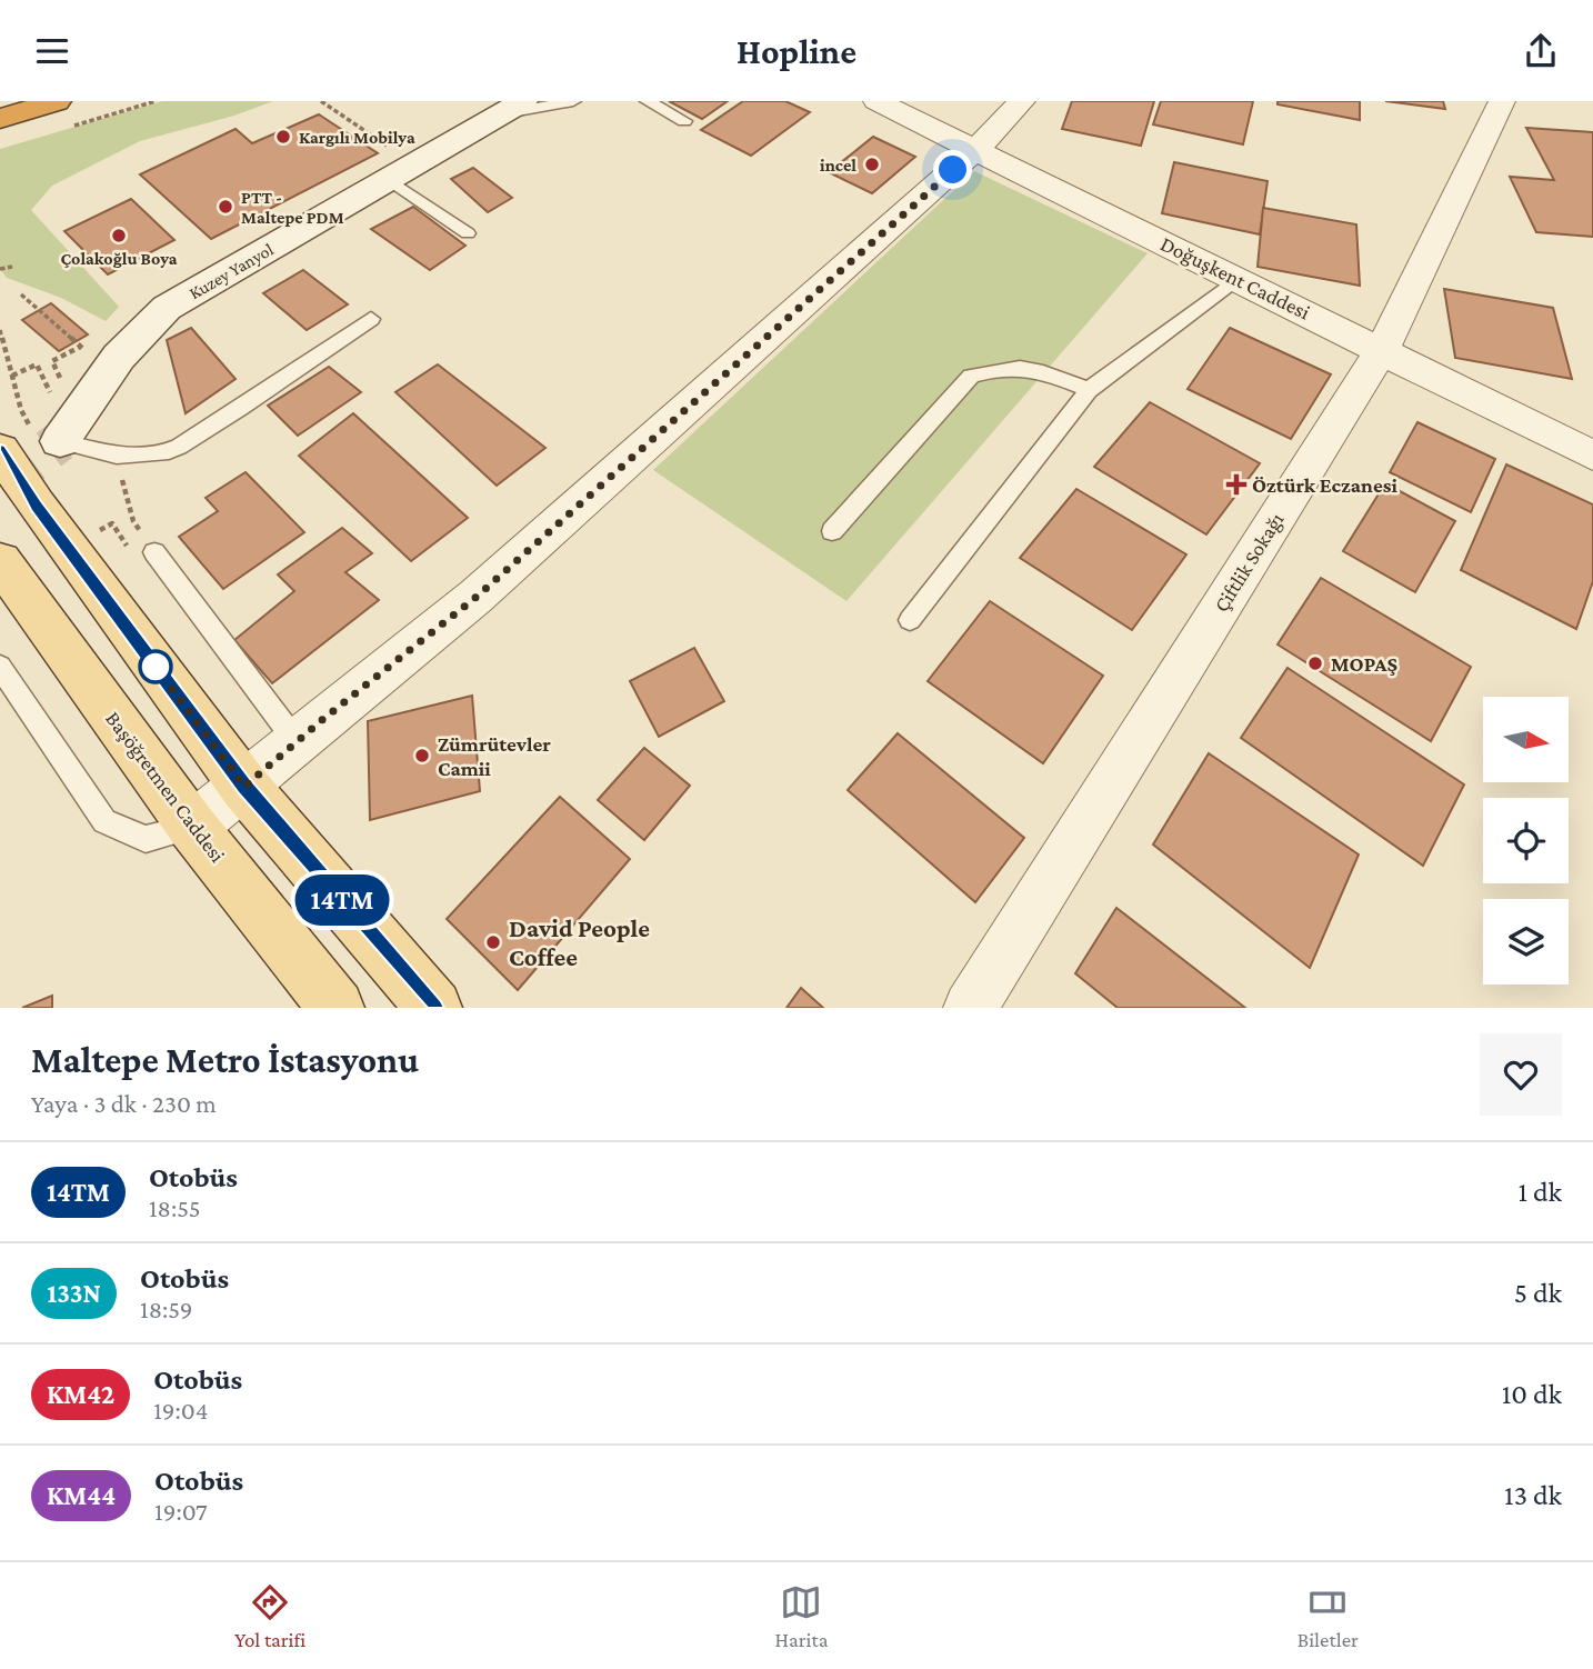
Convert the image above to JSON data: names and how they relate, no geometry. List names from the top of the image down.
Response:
{
  "streets": {
    "main road": ["Kuzey Yanyol", "Başöğretmen Caddesi"],
    "street": ["Doğuşkent Caddesi", "Çiftlik Sokağı"]
  },
  "crossings": [
    ["Doğuşkent Caddesi", "Çiftlik Sokağı"]
  ],
  "places": {
    "other": [
      "Kargılı Mobilya",
      "incel",
      "PTT - Maltepe PDM",
      "Çolakoğlu Boya",
      "MOPAŞ",
      "Zümrütevler Camii",
      "David People Coffee"
    ],
    "health": ["Öztürk Eczanesi"]
  },
  "lines": ["bus line 14TM"],
  "north": "right",
  "page": {
    "header": "Hopline",
    "on_map": "14TM",
    "heading": ["Maltepe Metro İstasyonu", "Yaya · 3 dk · 230 m"],
    "list": [
      {
        "mark": "14TM",
        "name": "Otobüs",
        "note": "18:55",
        "value": "1 dk"
      },
      {
        "mark": "133N",
        "name": "Otobüs",
        "note": "18:59",
        "value": "5 dk"
      },
      {
        "mark": "KM42",
        "name": "Otobüs",
        "note": "19:04",
        "value": "10 dk"
      },
      {
        "mark": "KM44",
        "name": "Otobüs",
        "note": "19:07",
        "value": "13 dk"
      }
    ],
    "tabs": ["Yol tarifi", "Harita", "Biletler"]
  }
}
